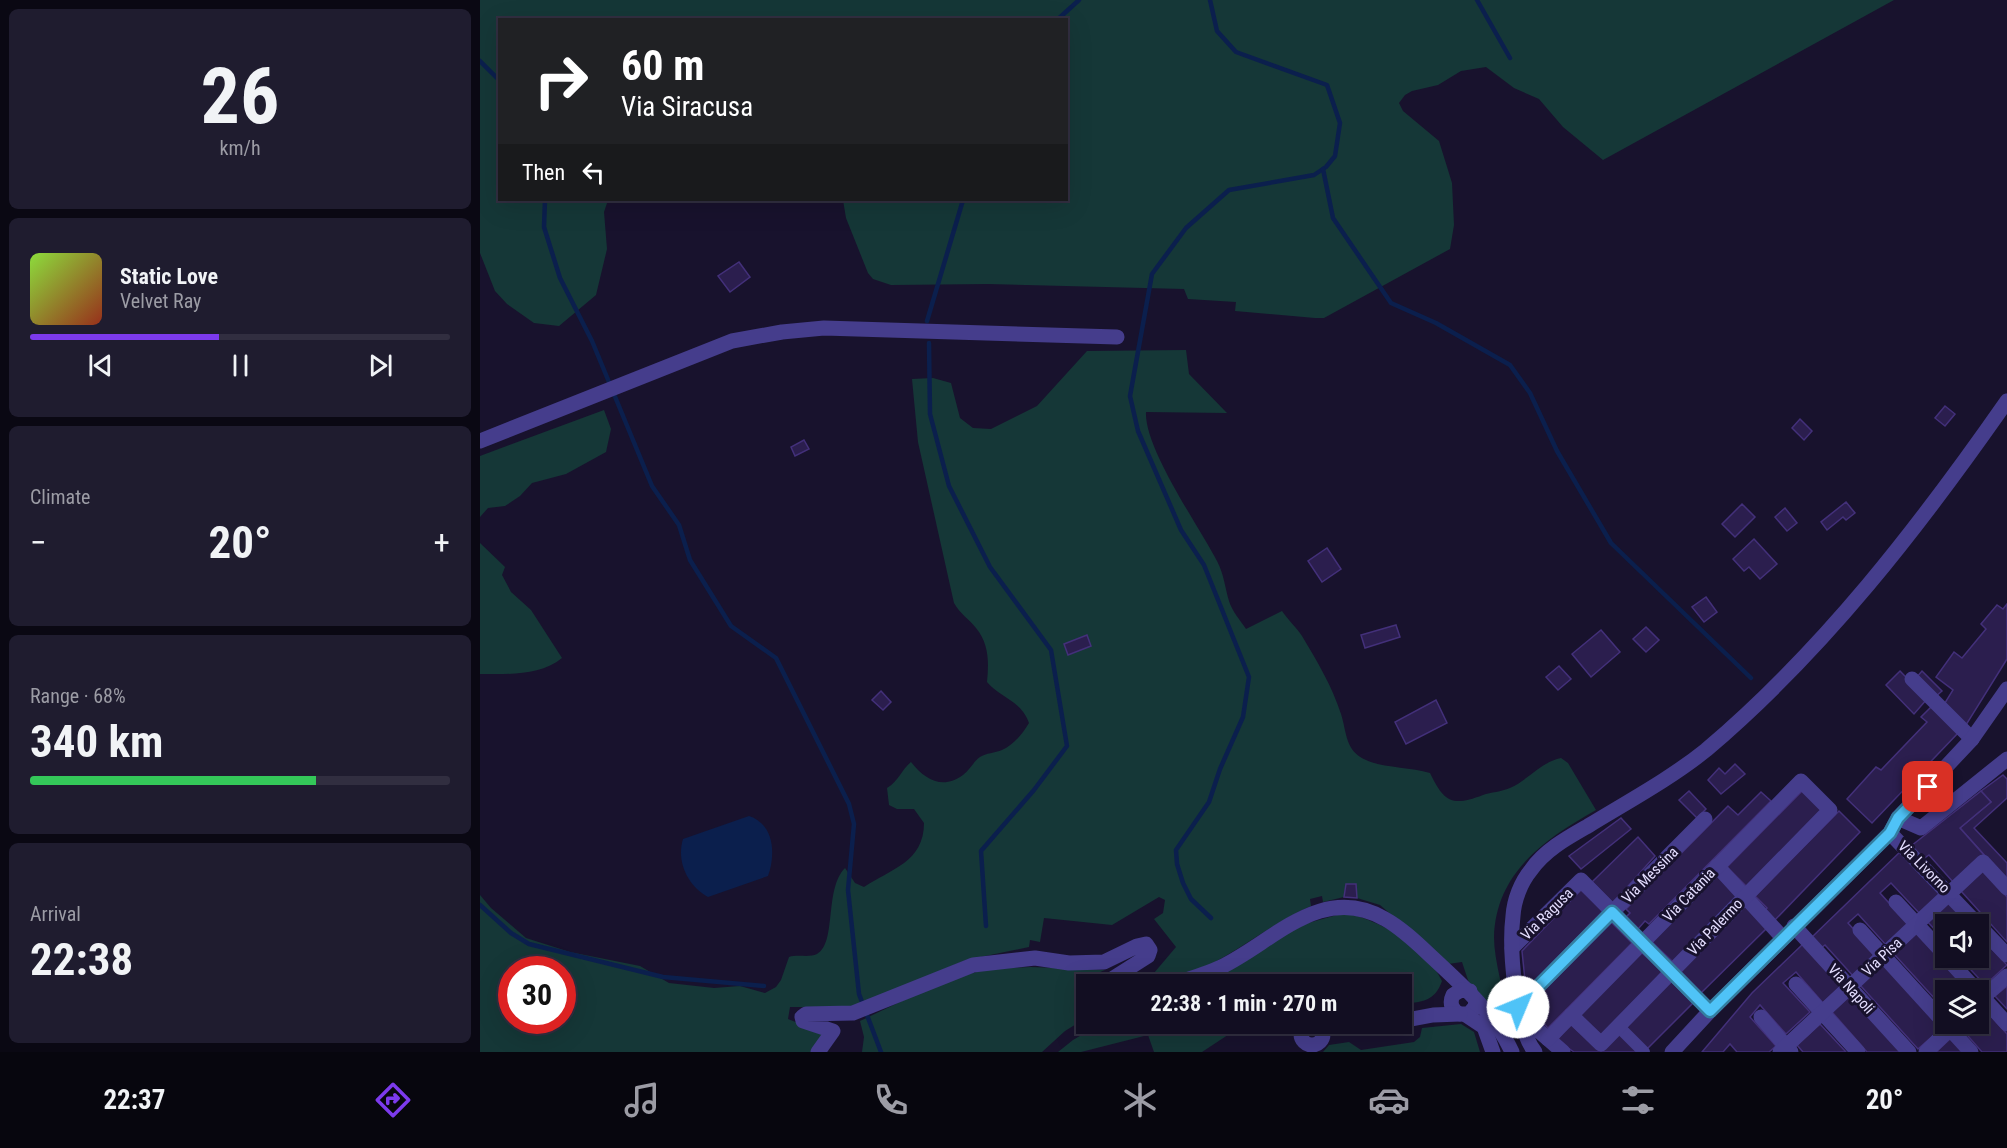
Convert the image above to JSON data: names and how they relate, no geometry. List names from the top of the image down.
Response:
{
  "streets": {
    "street": [
      "Via Livorno",
      "Via Messina",
      "Via Catania",
      "Via Ragusa",
      "Via Palermo",
      "Via Pisa",
      "Via Napoli"
    ]
  },
  "crossings": [
    ["Via Livorno", "Via Pisa"],
    ["Via Messina", "Via Ragusa"],
    ["Via Catania", "Via Palermo"],
    ["Via Catania", "Via Napoli"],
    ["Via Palermo", "Via Napoli"],
    ["Via Pisa", "Via Napoli"]
  ],
  "page": {
    "tile": [
      ["26", "km/h"],
      "Climate",
      ["Range · 68%", "340 km"],
      ["Arrival", "22:38"]
    ],
    "turn": ["60 m", "Via Siracusa"],
    "then": "Then",
    "song": ["Static Love", "Velvet Ray"],
    "heat": ["−", "20°", "+"],
    "limit": "30",
    "trip": "22:38 · 1 min · 270 m",
    "tabs": ["22:37", "20°"]
  }
}
